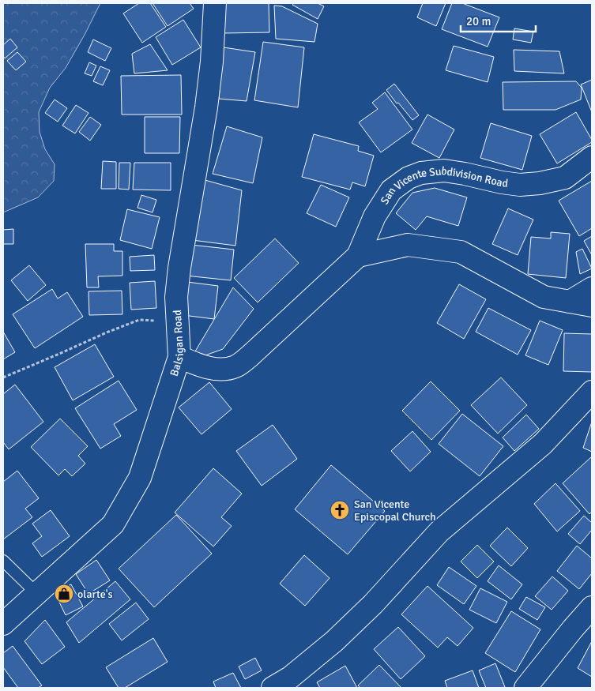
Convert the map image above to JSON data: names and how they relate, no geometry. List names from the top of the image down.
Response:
{
  "streets": {
    "street": ["San Vicente Subdivision Road", "Balsigan Road"]
  },
  "crossings": [
    ["San Vicente Subdivision Road", "Balsigan Road"]
  ],
  "places": {
    "church": ["San Vicente Episcopal Church"],
    "shop": ["olarte's"]
  },
  "scale_bar": "20 m"
}
